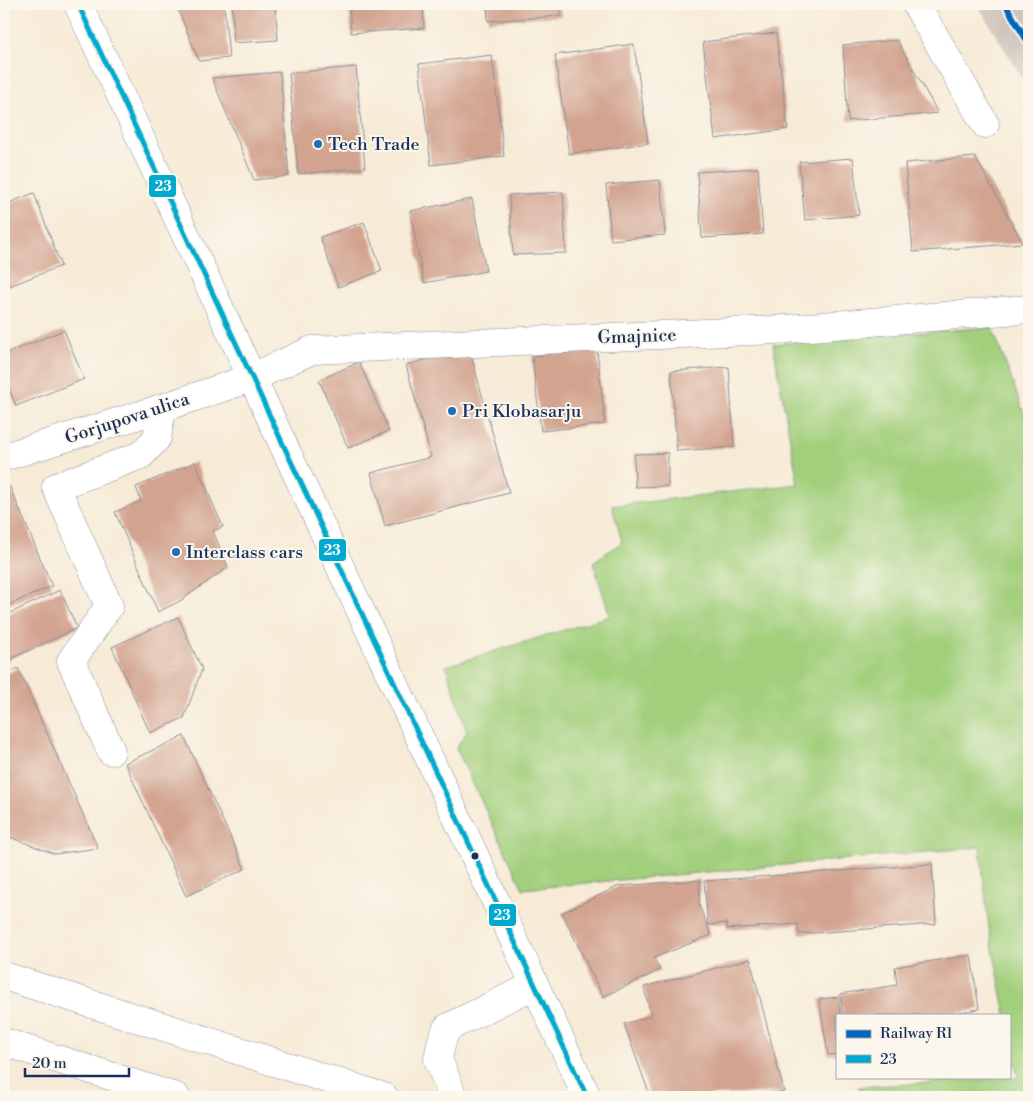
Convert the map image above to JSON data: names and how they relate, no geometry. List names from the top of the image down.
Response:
{
  "streets": {
    "main road": ["Gmajnice", "Gorjupova ulica"]
  },
  "crossings": [
    ["Gmajnice", "Gorjupova ulica"]
  ],
  "places": ["Tech Trade", "Pri Klobasarju", "Interclass cars"],
  "lines": ["rail line R1", "transit line 23"],
  "legend": ["Railway R1", "23"],
  "scale_bar": "20 m"
}
